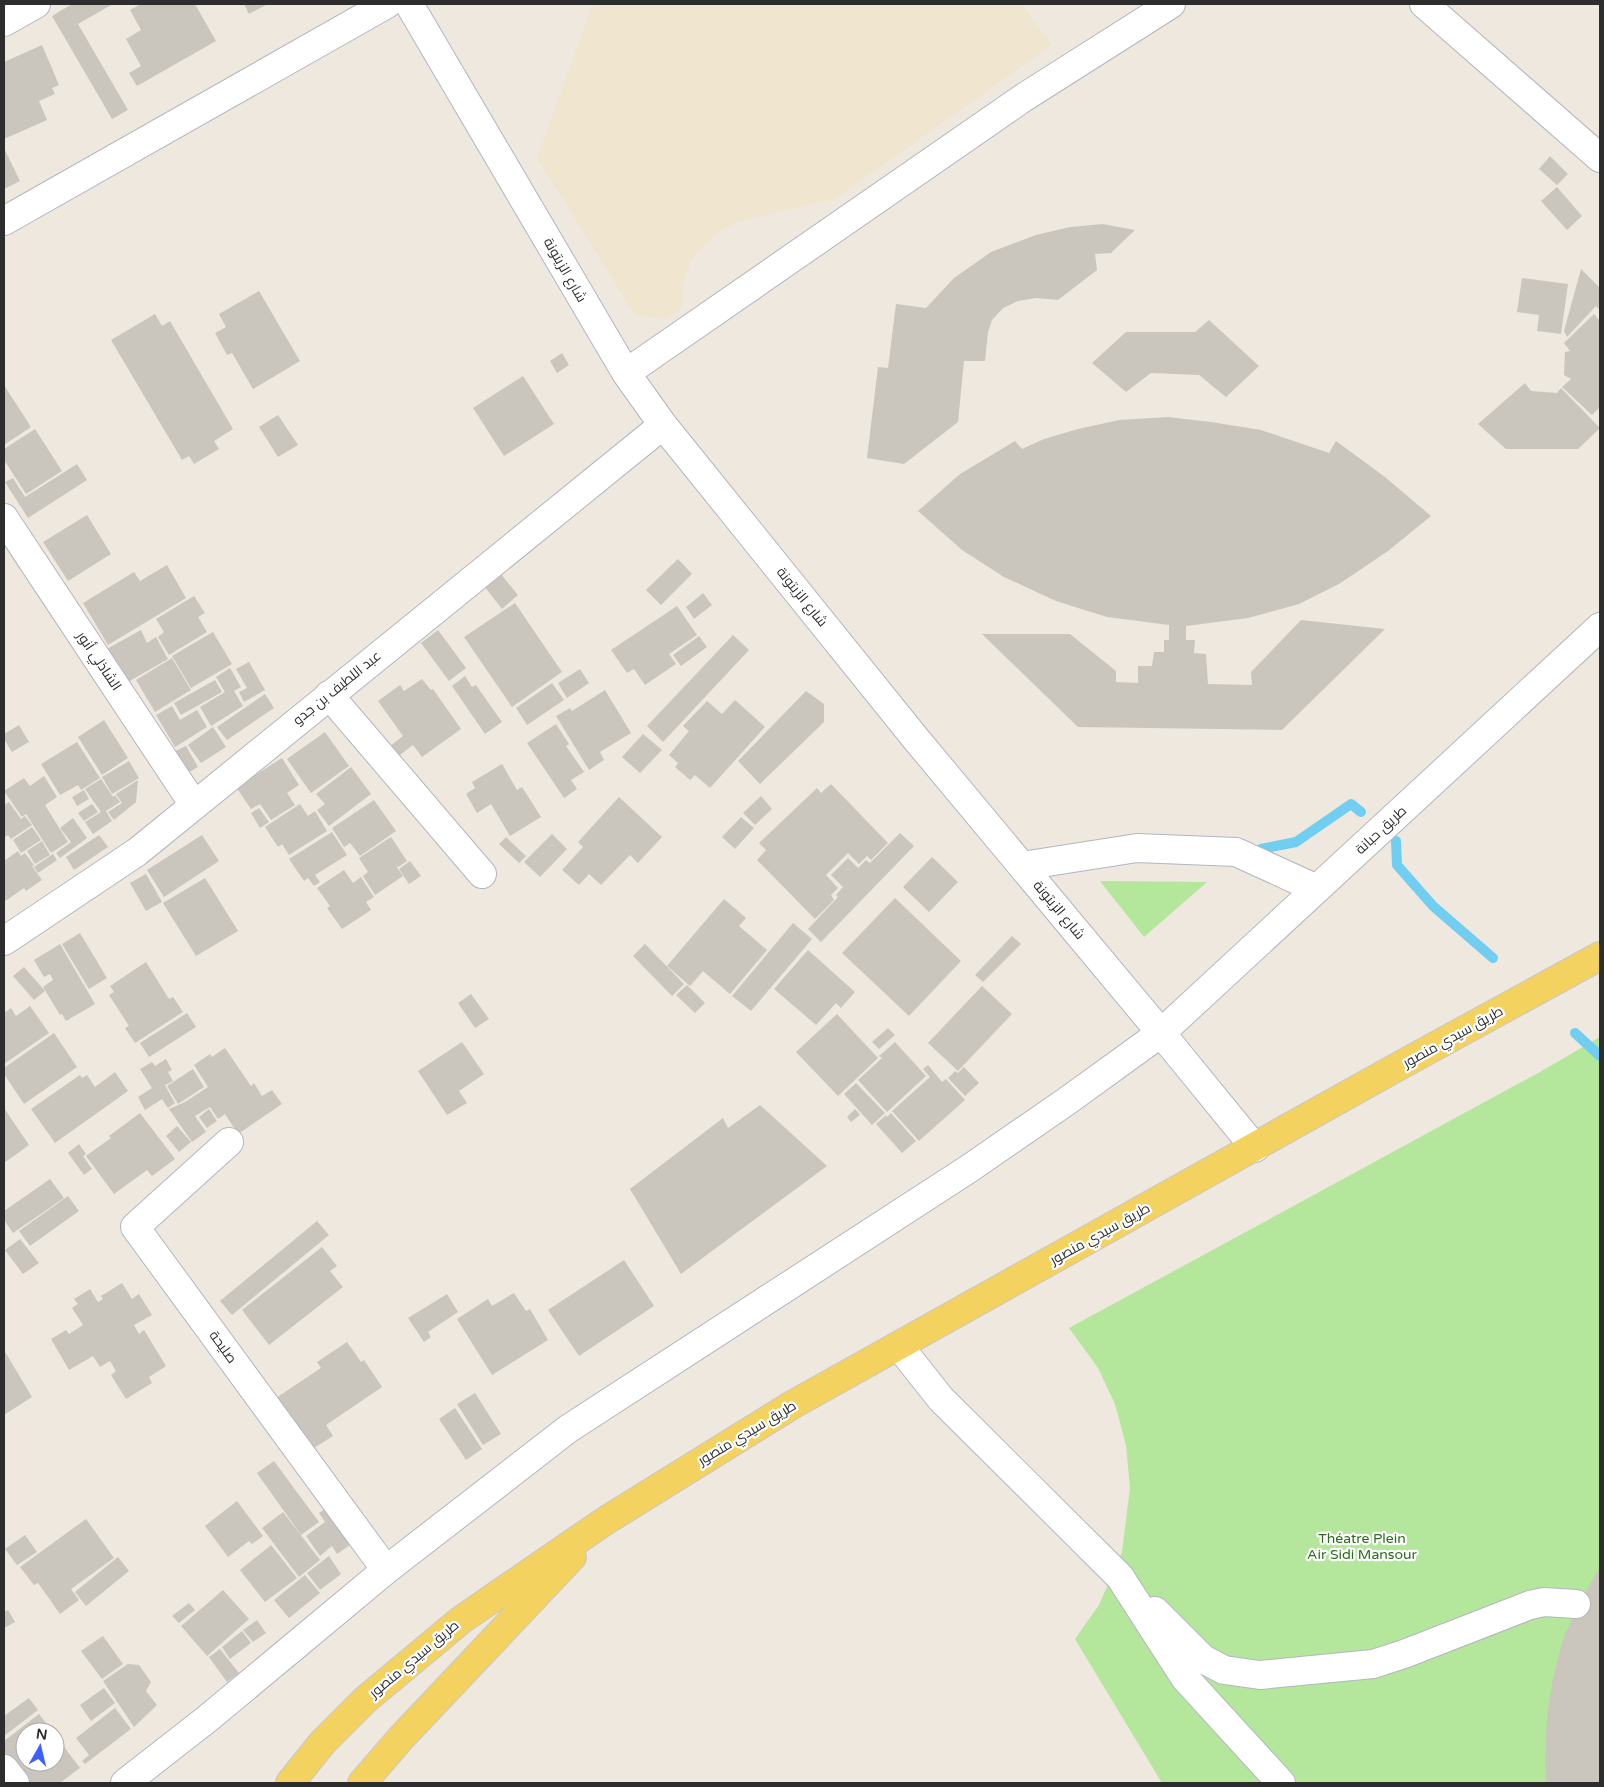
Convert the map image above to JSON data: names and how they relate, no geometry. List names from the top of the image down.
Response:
{
  "streets": {
    "main road": ["طريق سيدي منصور"],
    "street": [
      "شارع الزيتونة",
      "الشاذلي أنور",
      "عبد اللطيف بن جدو",
      "طريق حبانة",
      "صليحة"
    ]
  },
  "crossings": [
    ["شارع الزيتونة", "عبد اللطيف بن جدو"],
    ["شارع الزيتونة", "طريق حبانة"],
    ["شارع الزيتونة", "طريق سيدي منصور"],
    ["الشاذلي أنور", "عبد اللطيف بن جدو"],
    ["طريق حبانة", "صليحة"]
  ],
  "parks": ["Théatre Plein Air Sidi Mansour"],
  "north": "top"
}
